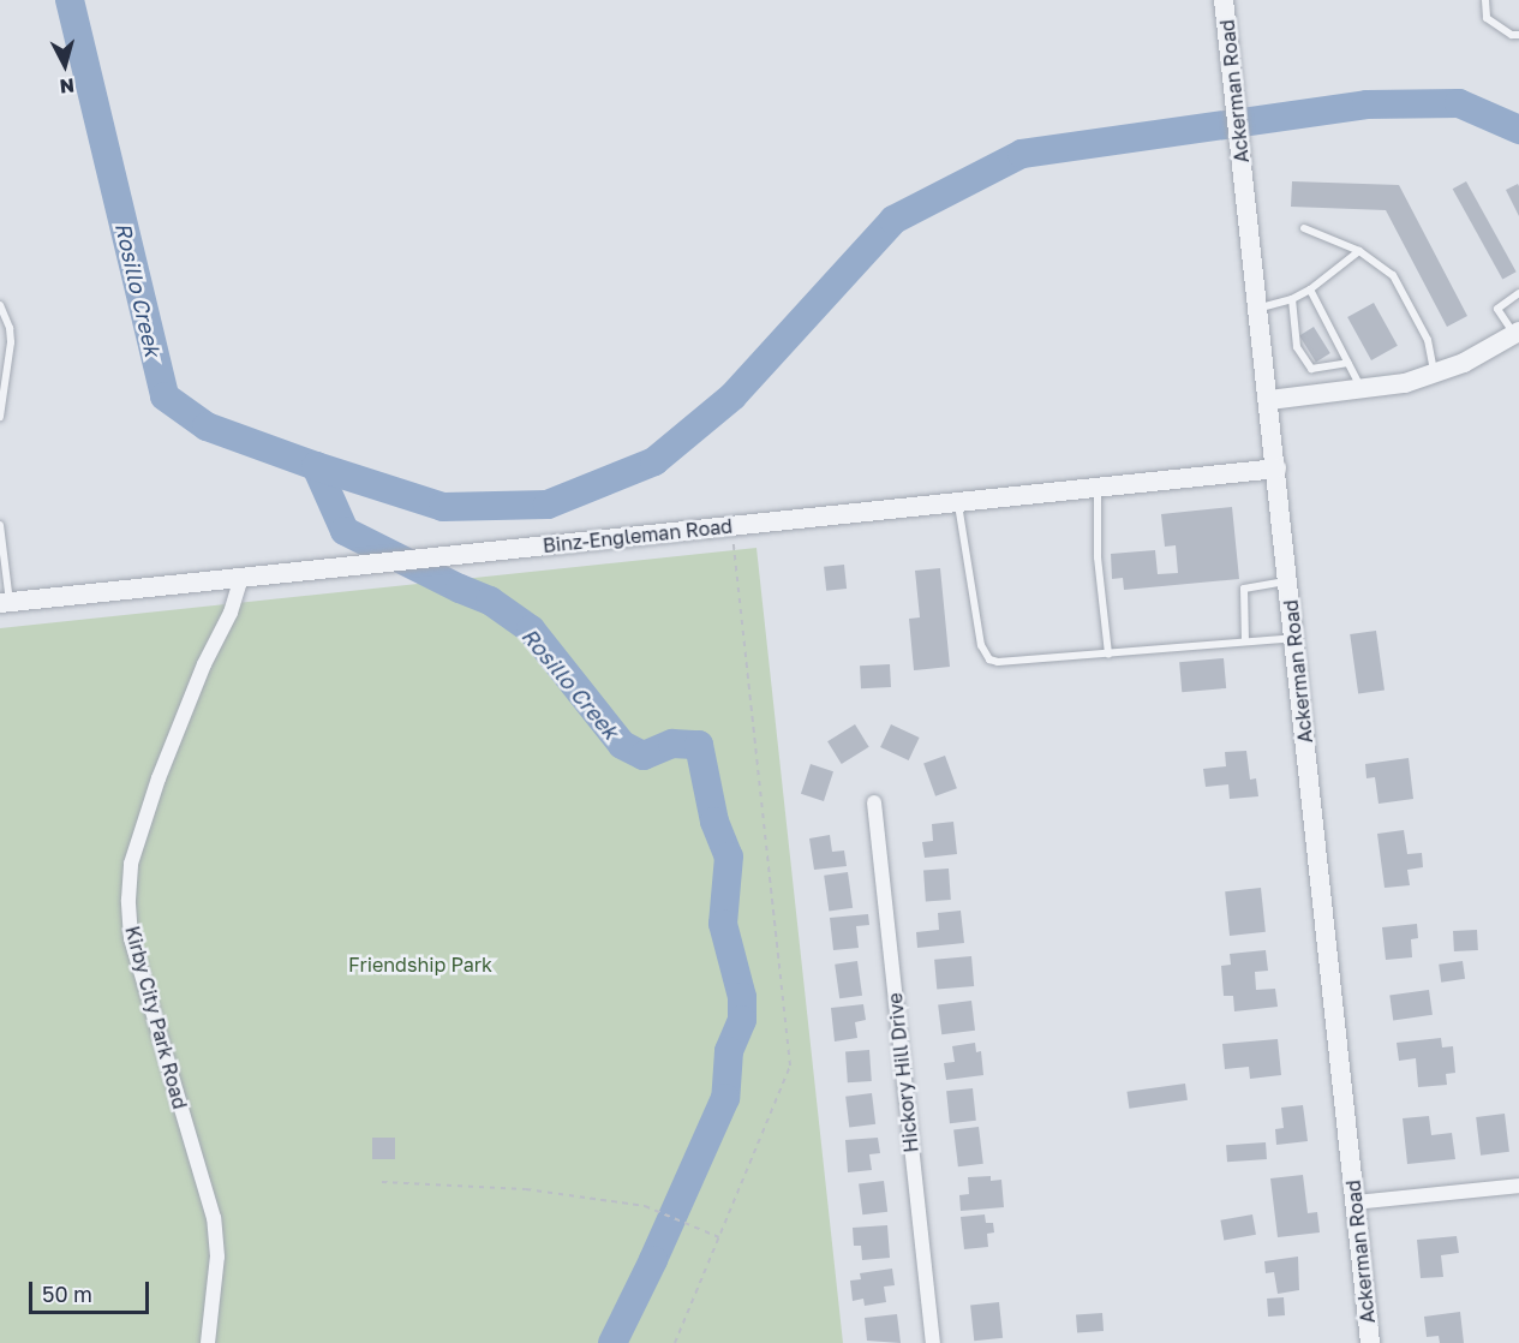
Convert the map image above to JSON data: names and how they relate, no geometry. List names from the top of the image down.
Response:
{
  "streets": {
    "street": [
      "Ackerman Road",
      "Binz-Engleman Road",
      "Kirby City Park Road",
      "Hickory Hill Drive"
    ]
  },
  "crossings": [
    ["Ackerman Road", "Binz-Engleman Road"],
    ["Binz-Engleman Road", "Kirby City Park Road"]
  ],
  "water": ["Rosillo Creek"],
  "parks": ["Friendship Park"],
  "scale_bar": "50 m",
  "north": "bottom"
}
